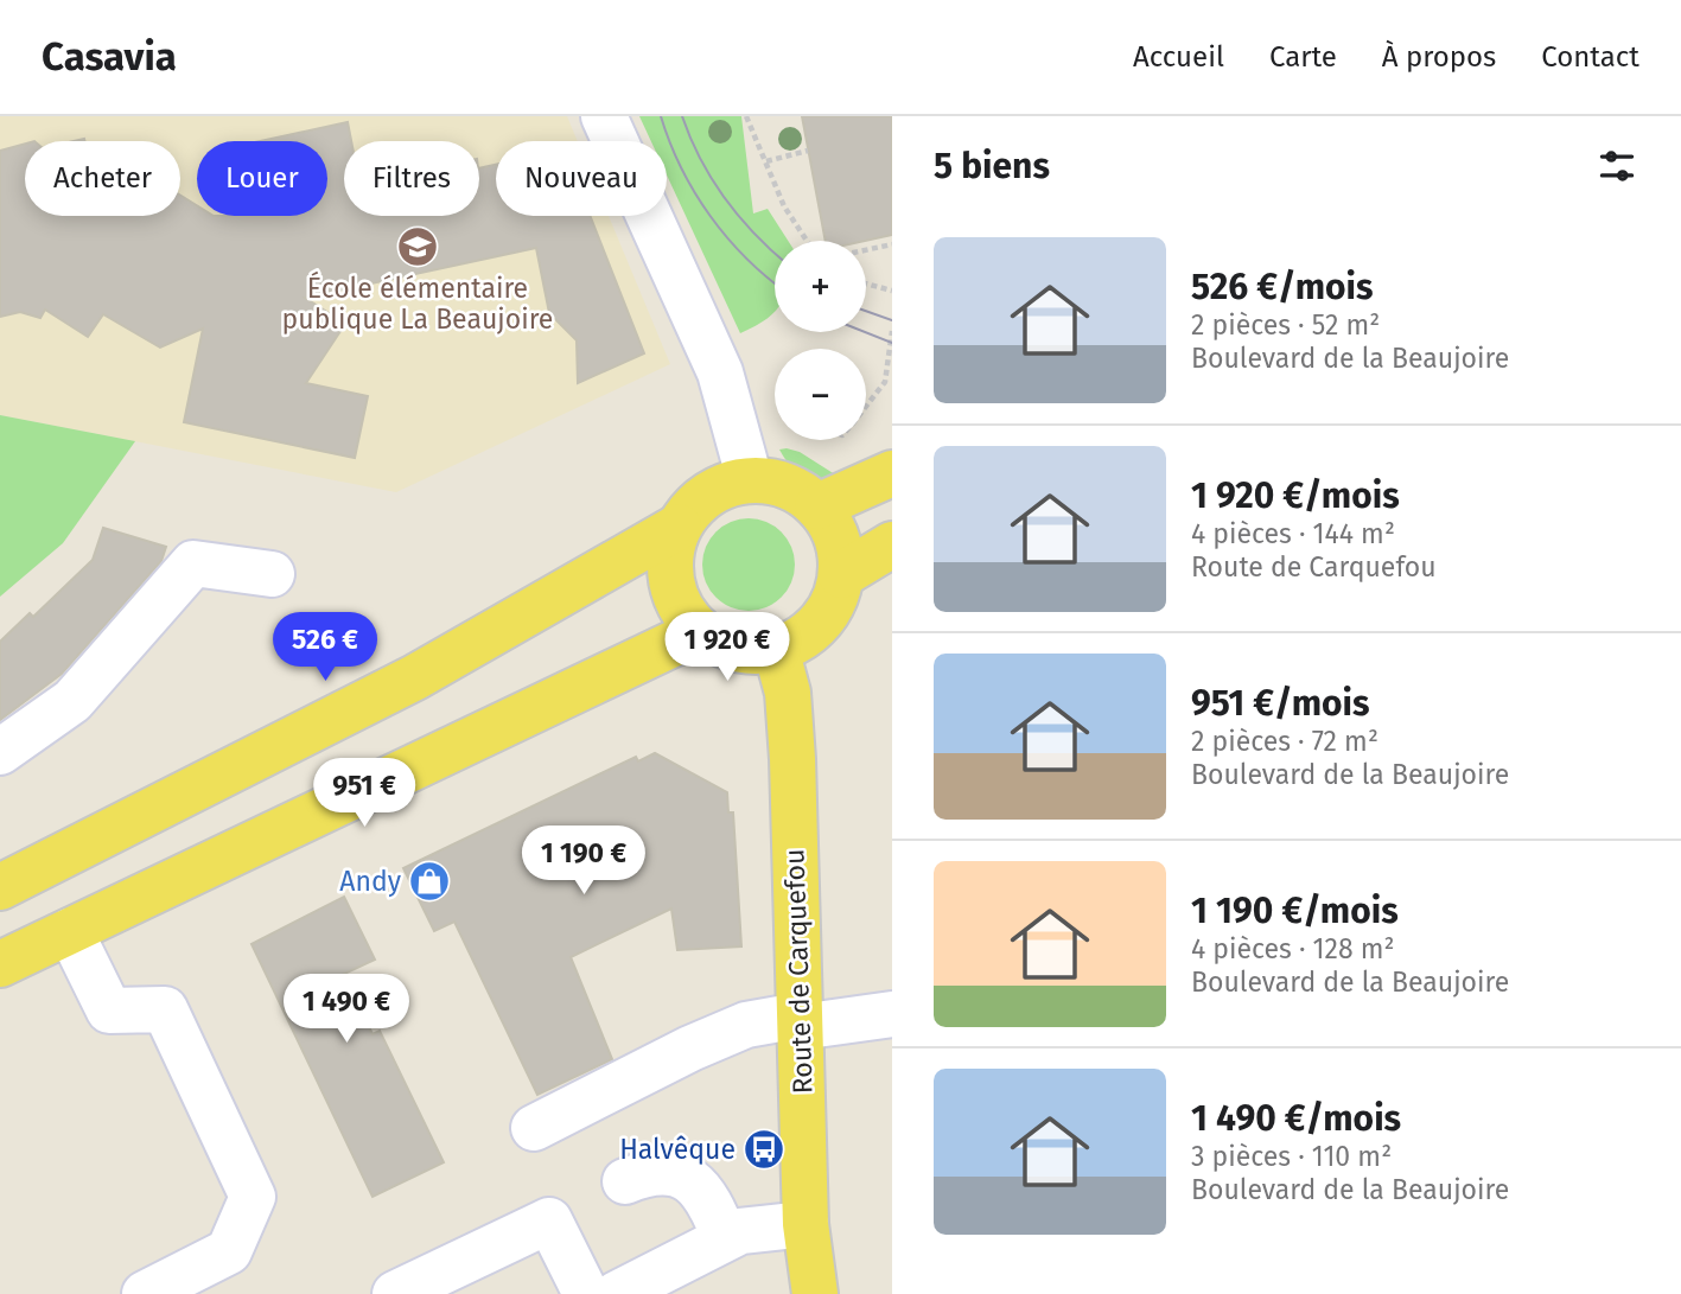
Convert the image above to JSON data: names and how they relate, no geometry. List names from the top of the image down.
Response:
{
  "streets": {
    "main road": ["Route de Carquefou"]
  },
  "places": {
    "school or university": ["École élémentaire publique La Beaujoire"],
    "shop": ["Andy"],
    "bus stop": ["Halvêque"]
  },
  "page": {
    "header": "Casavia",
    "nav": [
      "Accueil",
      "Carte",
      "À propos",
      "Contact"
    ],
    "heading": "5 biens",
    "chip": [
      "Acheter",
      "Louer",
      "Filtres",
      "Nouveau"
    ],
    "list": [
      {
        "name": "526 €/mois",
        "note": "2 pièces · 52 m² · Boulevard de la Beaujoire"
      },
      {
        "name": "1 920 €/mois",
        "note": "4 pièces · 144 m² · Route de Carquefou"
      },
      {
        "name": "951 €/mois",
        "note": "2 pièces · 72 m² · Boulevard de la Beaujoire"
      },
      {
        "name": "1 190 €/mois",
        "note": "4 pièces · 128 m² · Boulevard de la Beaujoire"
      },
      {
        "name": "1 490 €/mois",
        "note": "3 pièces · 110 m² · Boulevard de la Beaujoire"
      }
    ],
    "map_buttons": ["+", "−"],
    "price": [
      "526 €",
      "1 920 €",
      "951 €",
      "1 190 €",
      "1 490 €"
    ]
  }
}
